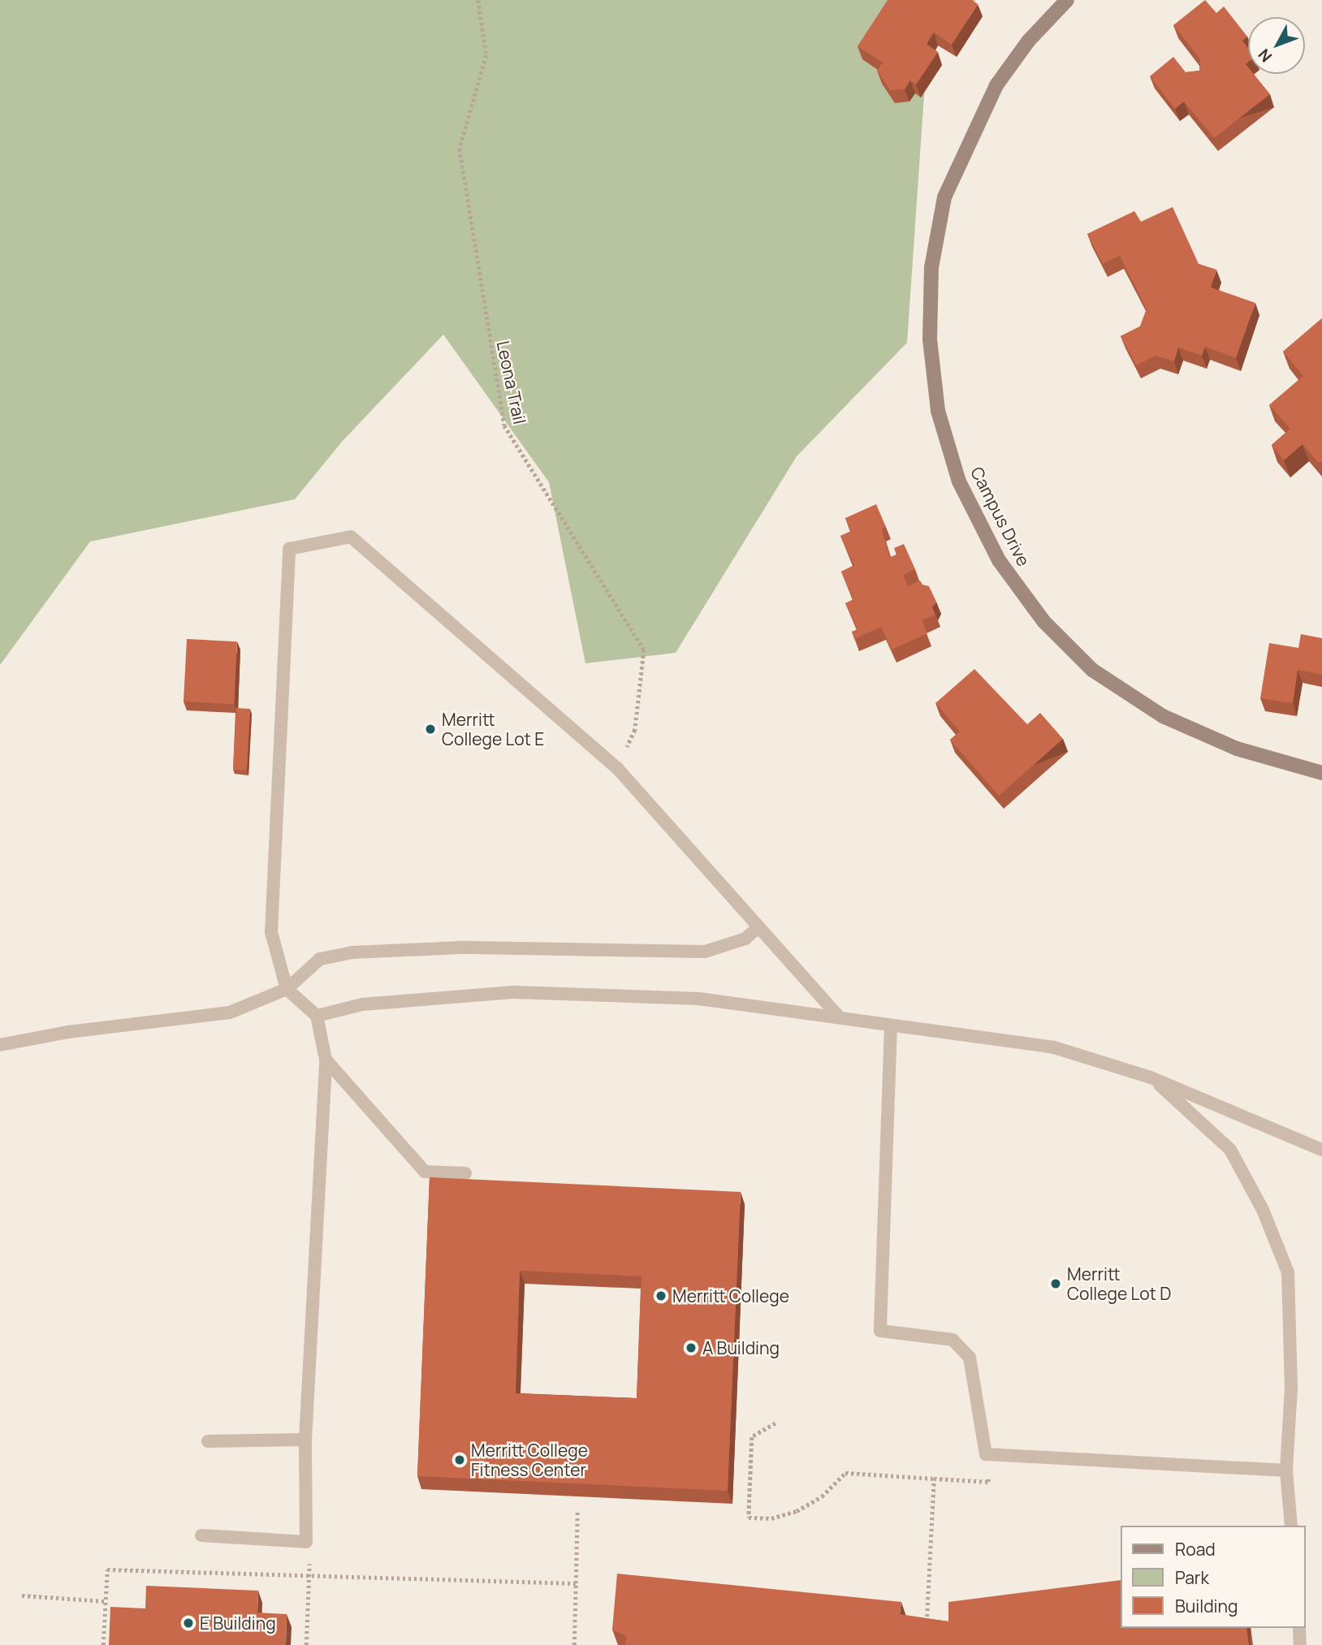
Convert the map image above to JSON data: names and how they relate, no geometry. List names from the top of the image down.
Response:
{
  "streets": {
    "street": ["Campus Drive"],
    "path": ["Leona Trail"]
  },
  "places": [
    "Merritt College Lot E",
    "Merritt College Lot D",
    "Merritt College",
    "A Building",
    "Merritt College Fitness Center",
    "E Building"
  ],
  "legend": ["Road", "Park", "Building"],
  "north": "bottom left"
}
